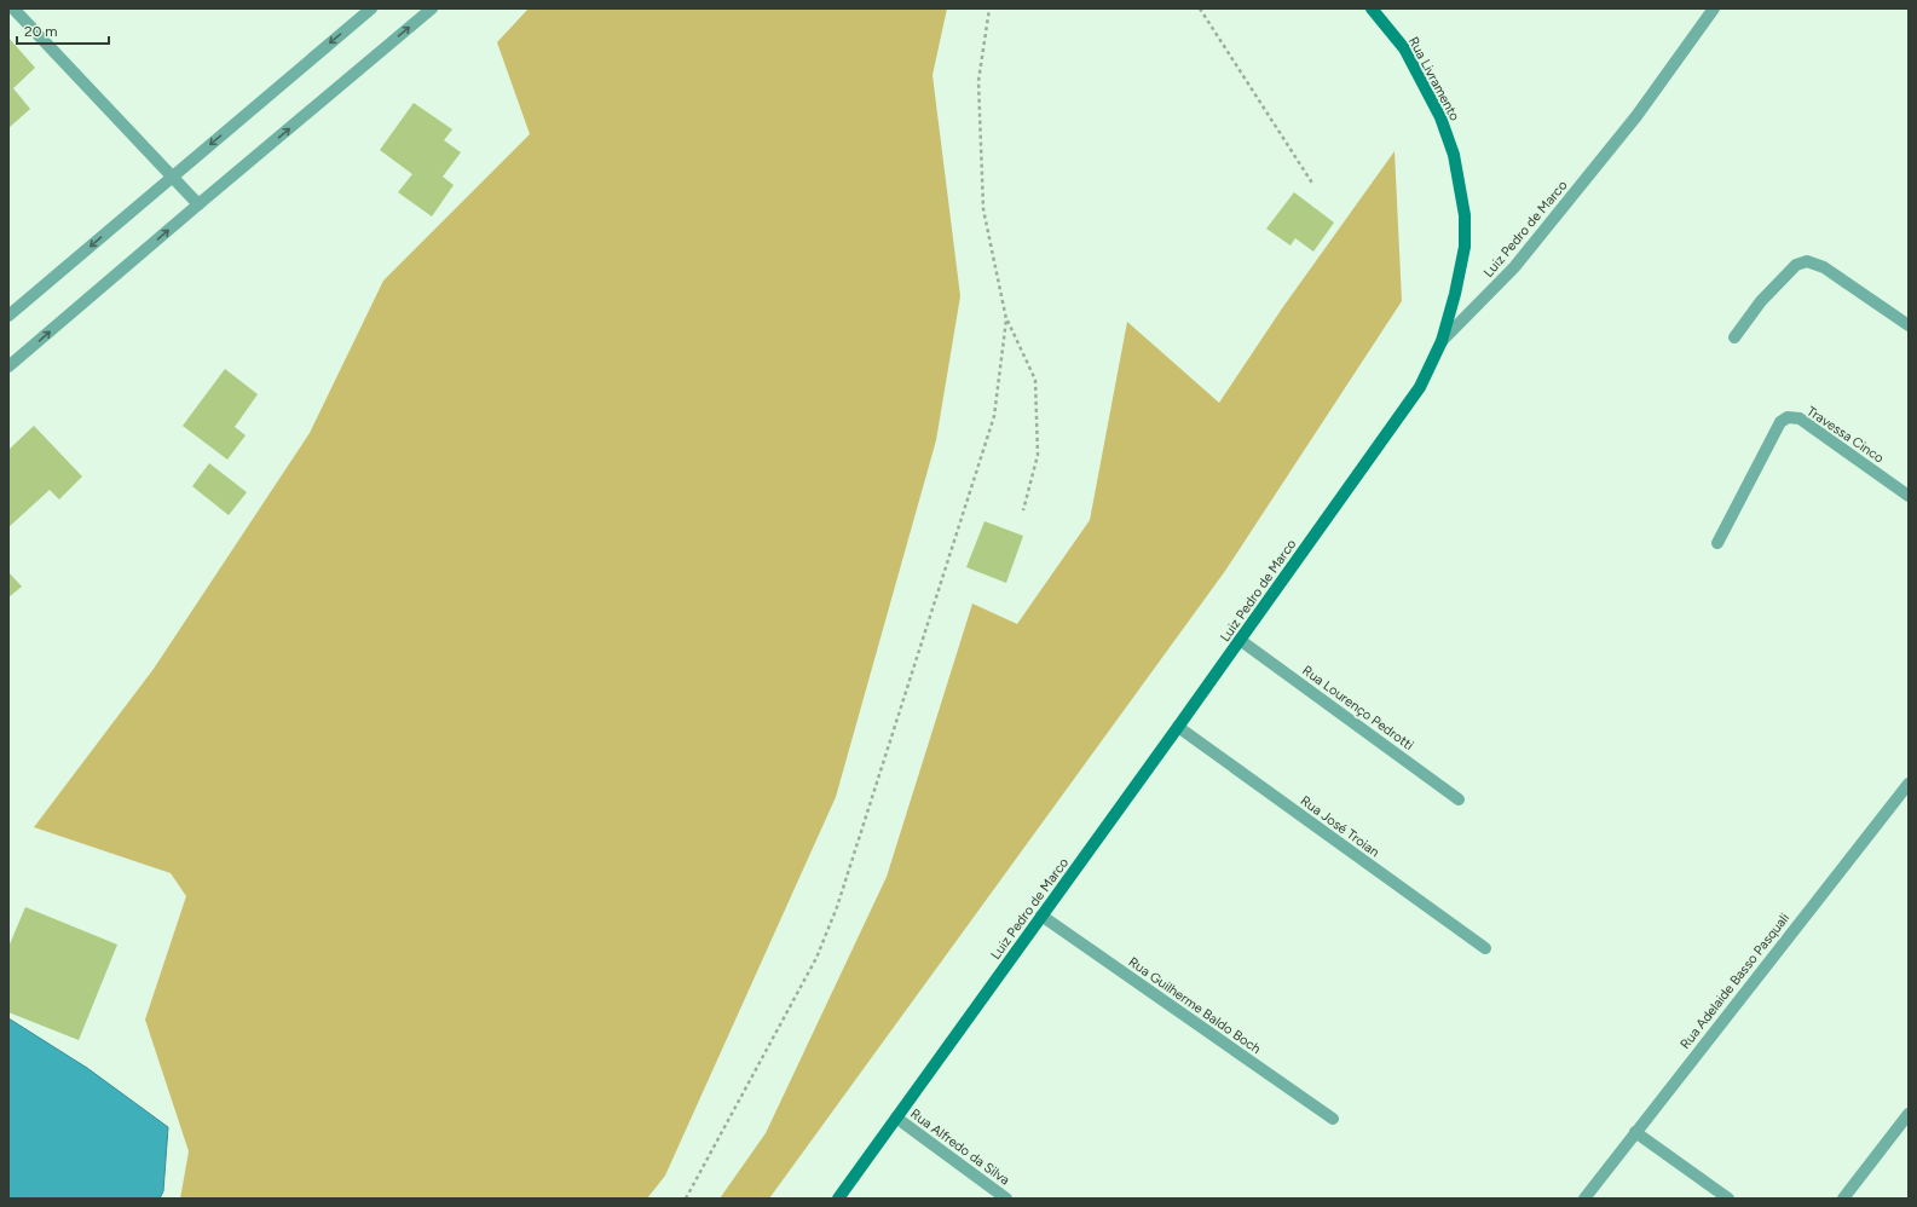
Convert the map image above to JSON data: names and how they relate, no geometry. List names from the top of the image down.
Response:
{
  "streets": {
    "main road": ["Rua Livramento", "Luiz Pedro de Marco"],
    "street": [
      "Travessa Cinco",
      "Rua Lourenço Pedrotti",
      "Rua José Troian",
      "Rua Adelaide Basso Pasquali",
      "Rua Guilherme Baldo Boch",
      "Rua Alfredo da Silva"
    ]
  },
  "crossings": [
    ["Rua Livramento", "Luiz Pedro de Marco"],
    ["Luiz Pedro de Marco", "Rua Lourenço Pedrotti"],
    ["Luiz Pedro de Marco", "Rua José Troian"],
    ["Luiz Pedro de Marco", "Rua Guilherme Baldo Boch"],
    ["Luiz Pedro de Marco", "Rua Alfredo da Silva"]
  ],
  "scale_bar": "20 m"
}
